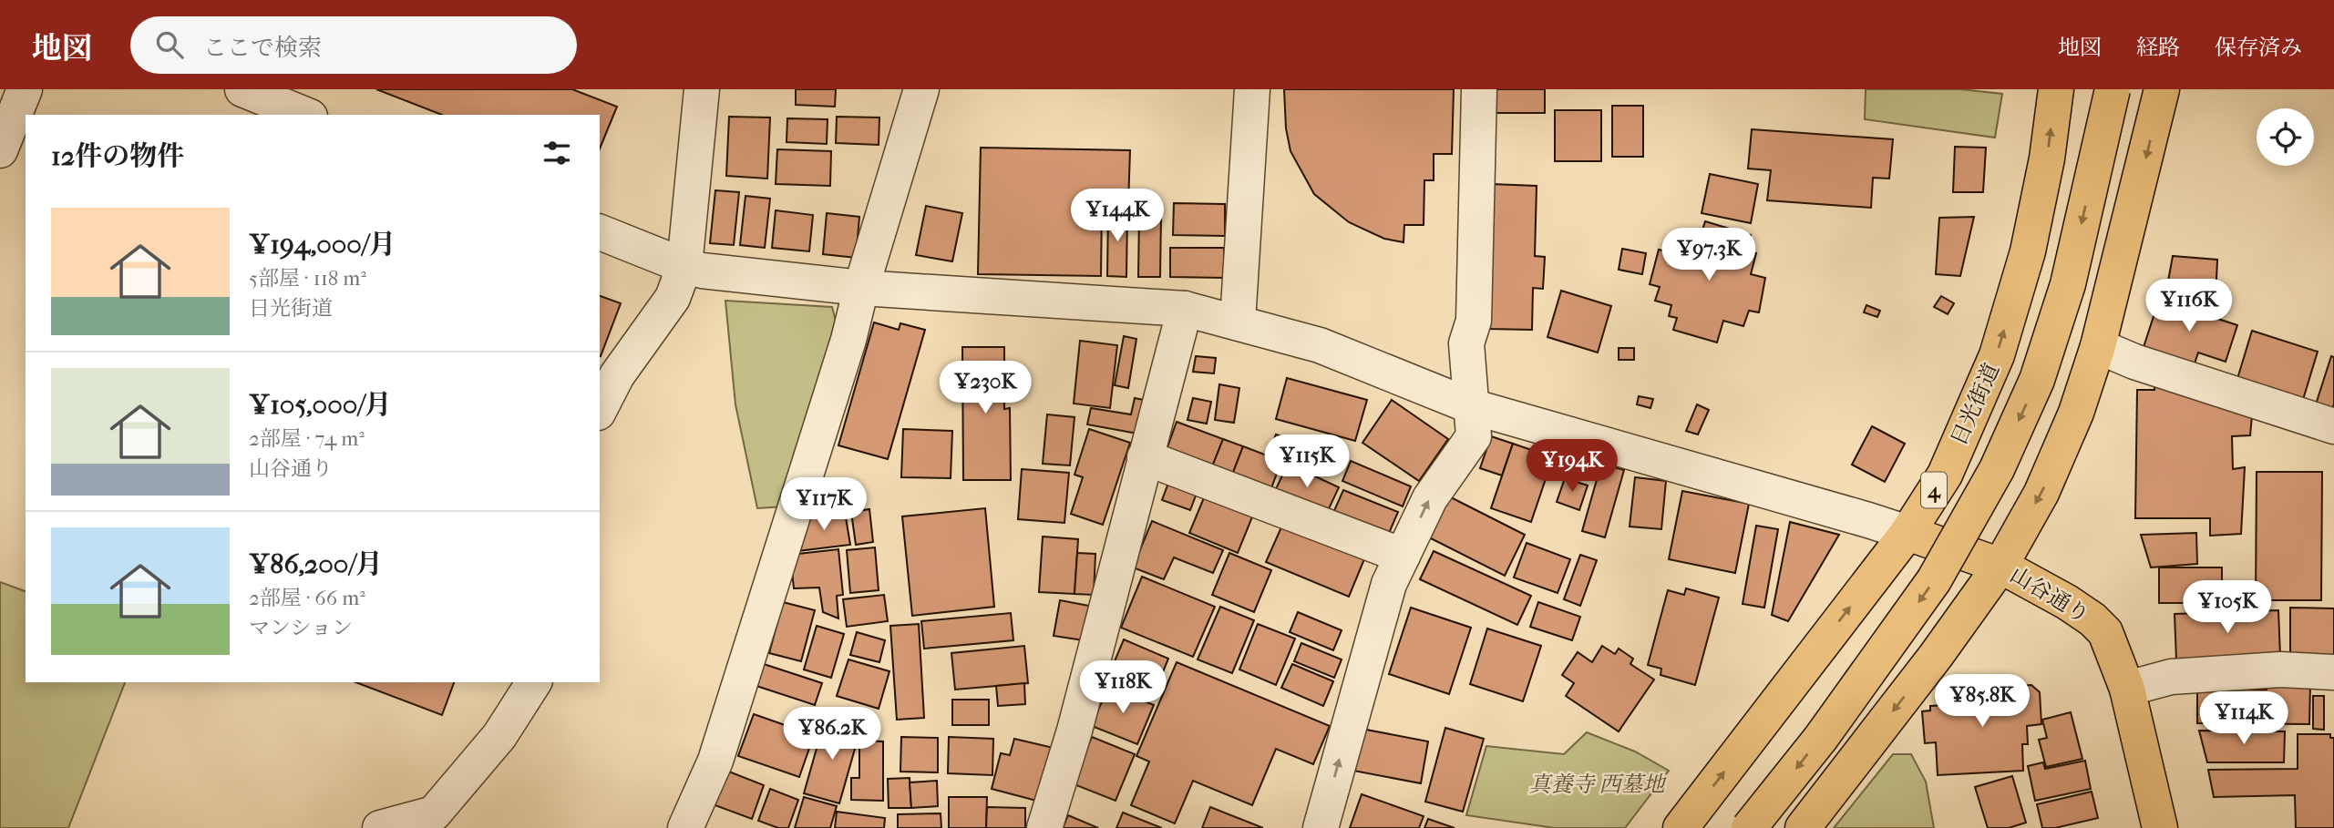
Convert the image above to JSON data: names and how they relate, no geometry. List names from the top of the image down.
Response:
{
  "streets": {
    "main road": ["日光街道", "4", "山谷通り"]
  },
  "crossings": [
    ["日光街道", "山谷通り"]
  ],
  "parks": ["真養寺 西墓地"],
  "page": {
    "header": "地図",
    "search": "ここで検索",
    "nav": ["地図", "経路", "保存済み"],
    "heading": "12件の物件",
    "price": [
      "¥144K",
      "¥97.3K",
      "¥116K",
      "¥230K",
      "¥115K",
      "¥194K",
      "¥117K",
      "¥105K",
      "¥118K",
      "¥85.8K",
      "¥114K",
      "¥86.2K"
    ],
    "list": [
      {
        "name": "¥194,000/月",
        "note": "5部屋 · 118 m² · 日光街道"
      },
      {
        "name": "¥105,000/月",
        "note": "2部屋 · 74 m² · 山谷通り"
      },
      {
        "name": "¥86,200/月",
        "note": "2部屋 · 66 m² · マンション"
      }
    ]
  }
}
